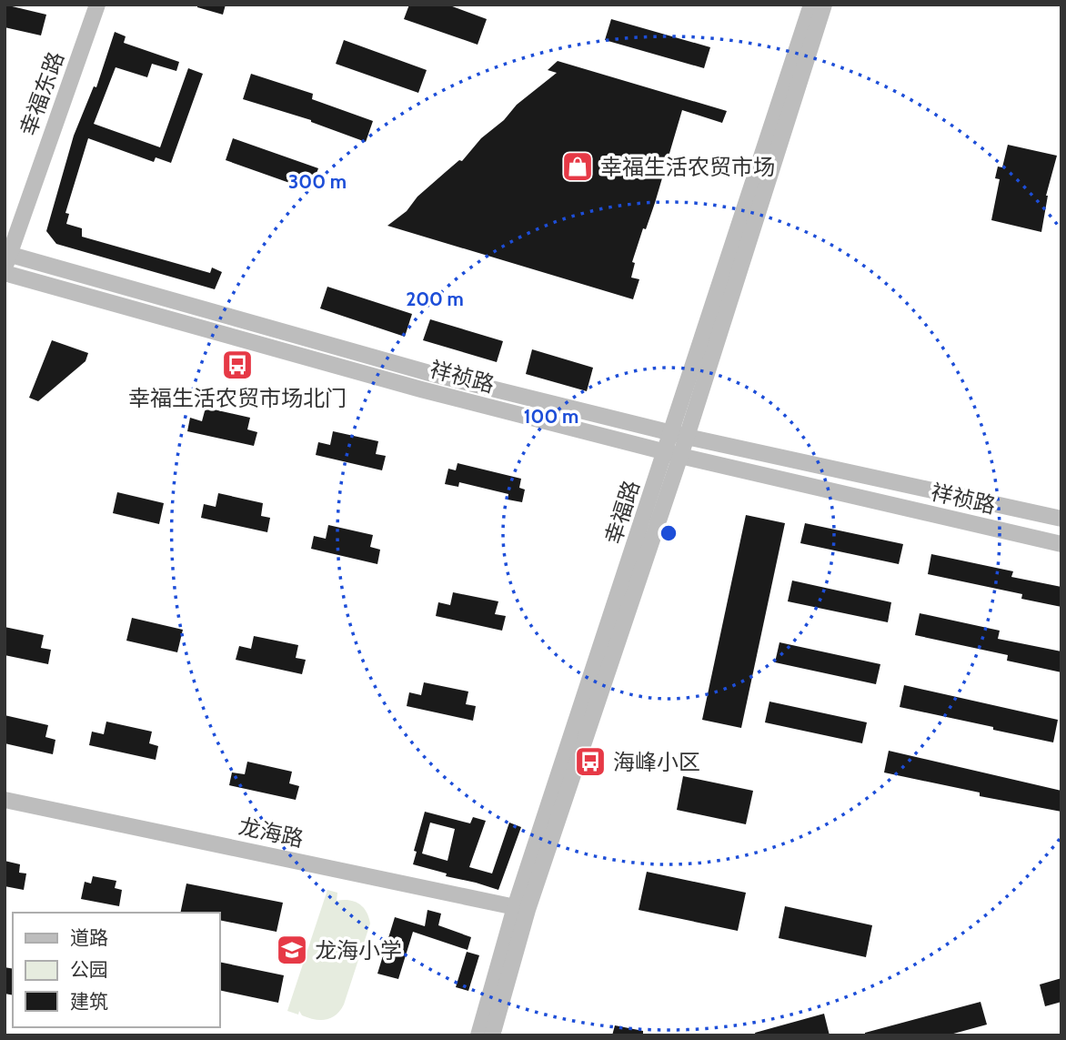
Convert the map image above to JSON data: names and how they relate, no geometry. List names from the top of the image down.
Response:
{
  "streets": {
    "street": [
      "幸福东路",
      "祥祯路",
      "幸福路",
      "龙海路"
    ]
  },
  "crossings": [
    ["幸福东路", "祥祯路"],
    ["祥祯路", "幸福路"],
    ["幸福路", "龙海路"]
  ],
  "places": {
    "shop": ["幸福生活农贸市场"],
    "bus stop": ["幸福生活农贸市场北门", "海峰小区"],
    "school or university": ["龙海小学"]
  },
  "legend": ["道路", "公园", "建筑"],
  "rings": ["300 m", "200 m", "100 m"]
}
